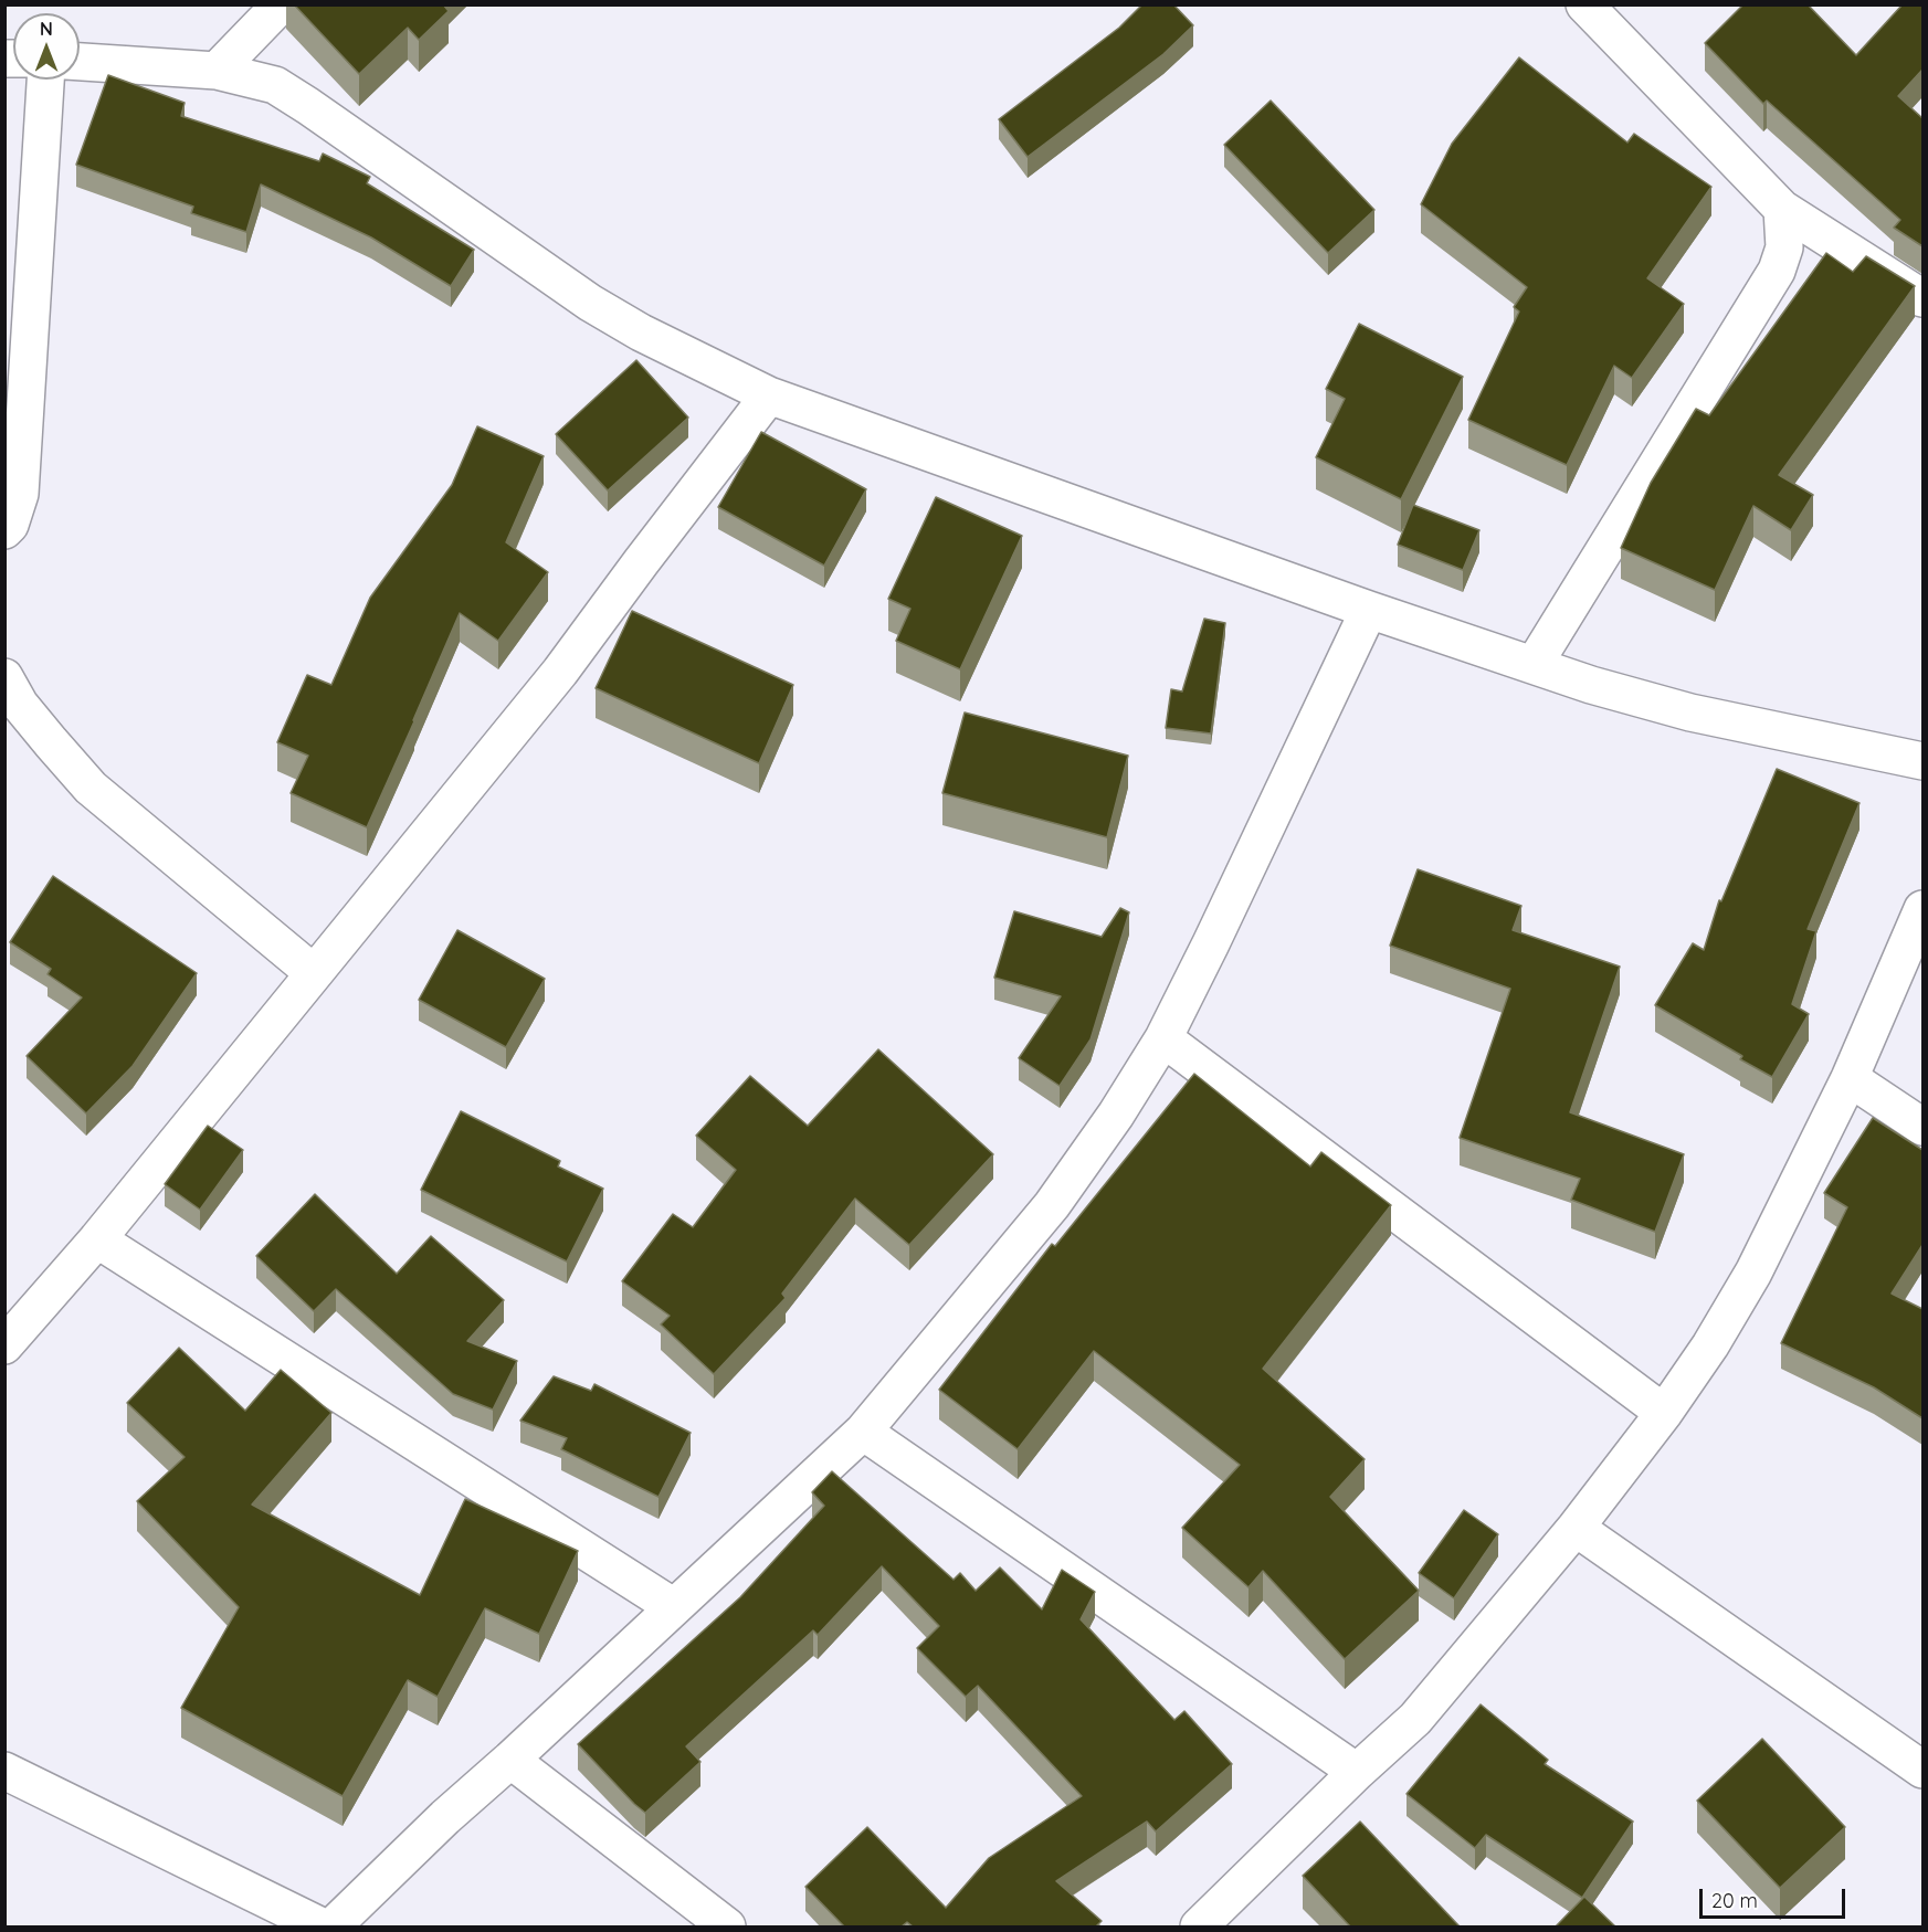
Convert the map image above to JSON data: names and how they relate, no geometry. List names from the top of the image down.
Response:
{
  "scale_bar": "20 m",
  "north": "top"
}
